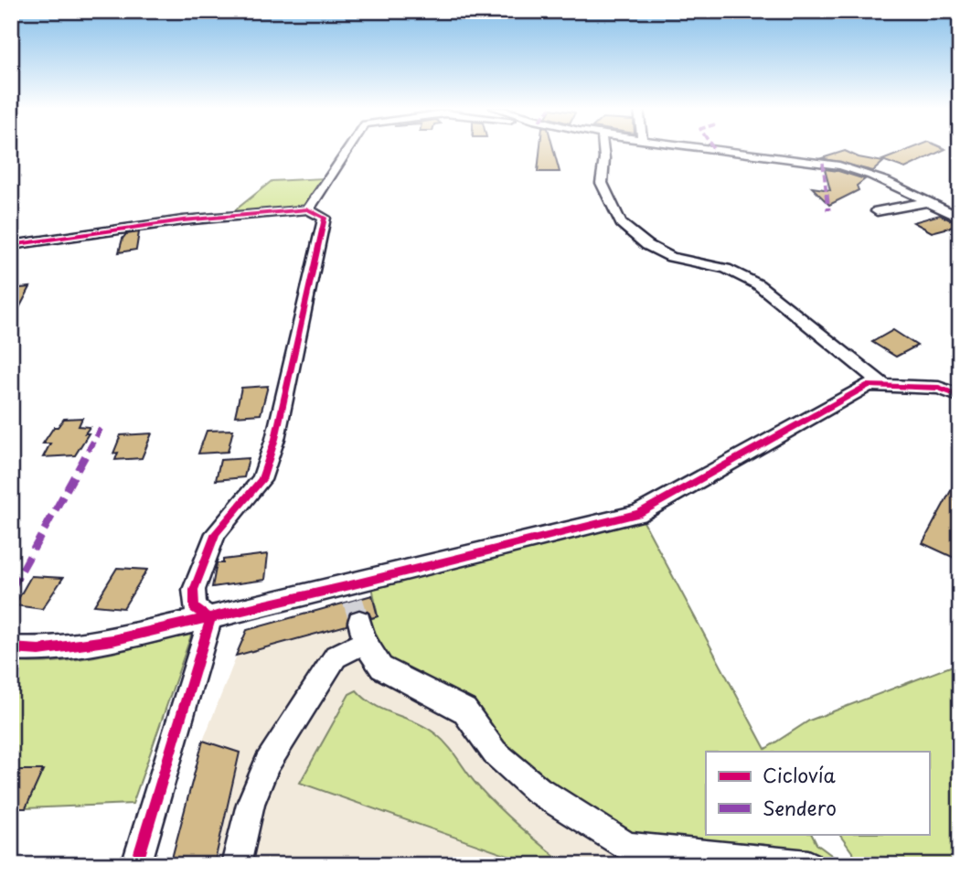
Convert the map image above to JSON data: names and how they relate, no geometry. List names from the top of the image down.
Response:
{
  "legend": ["Ciclovía", "Sendero"]
}
